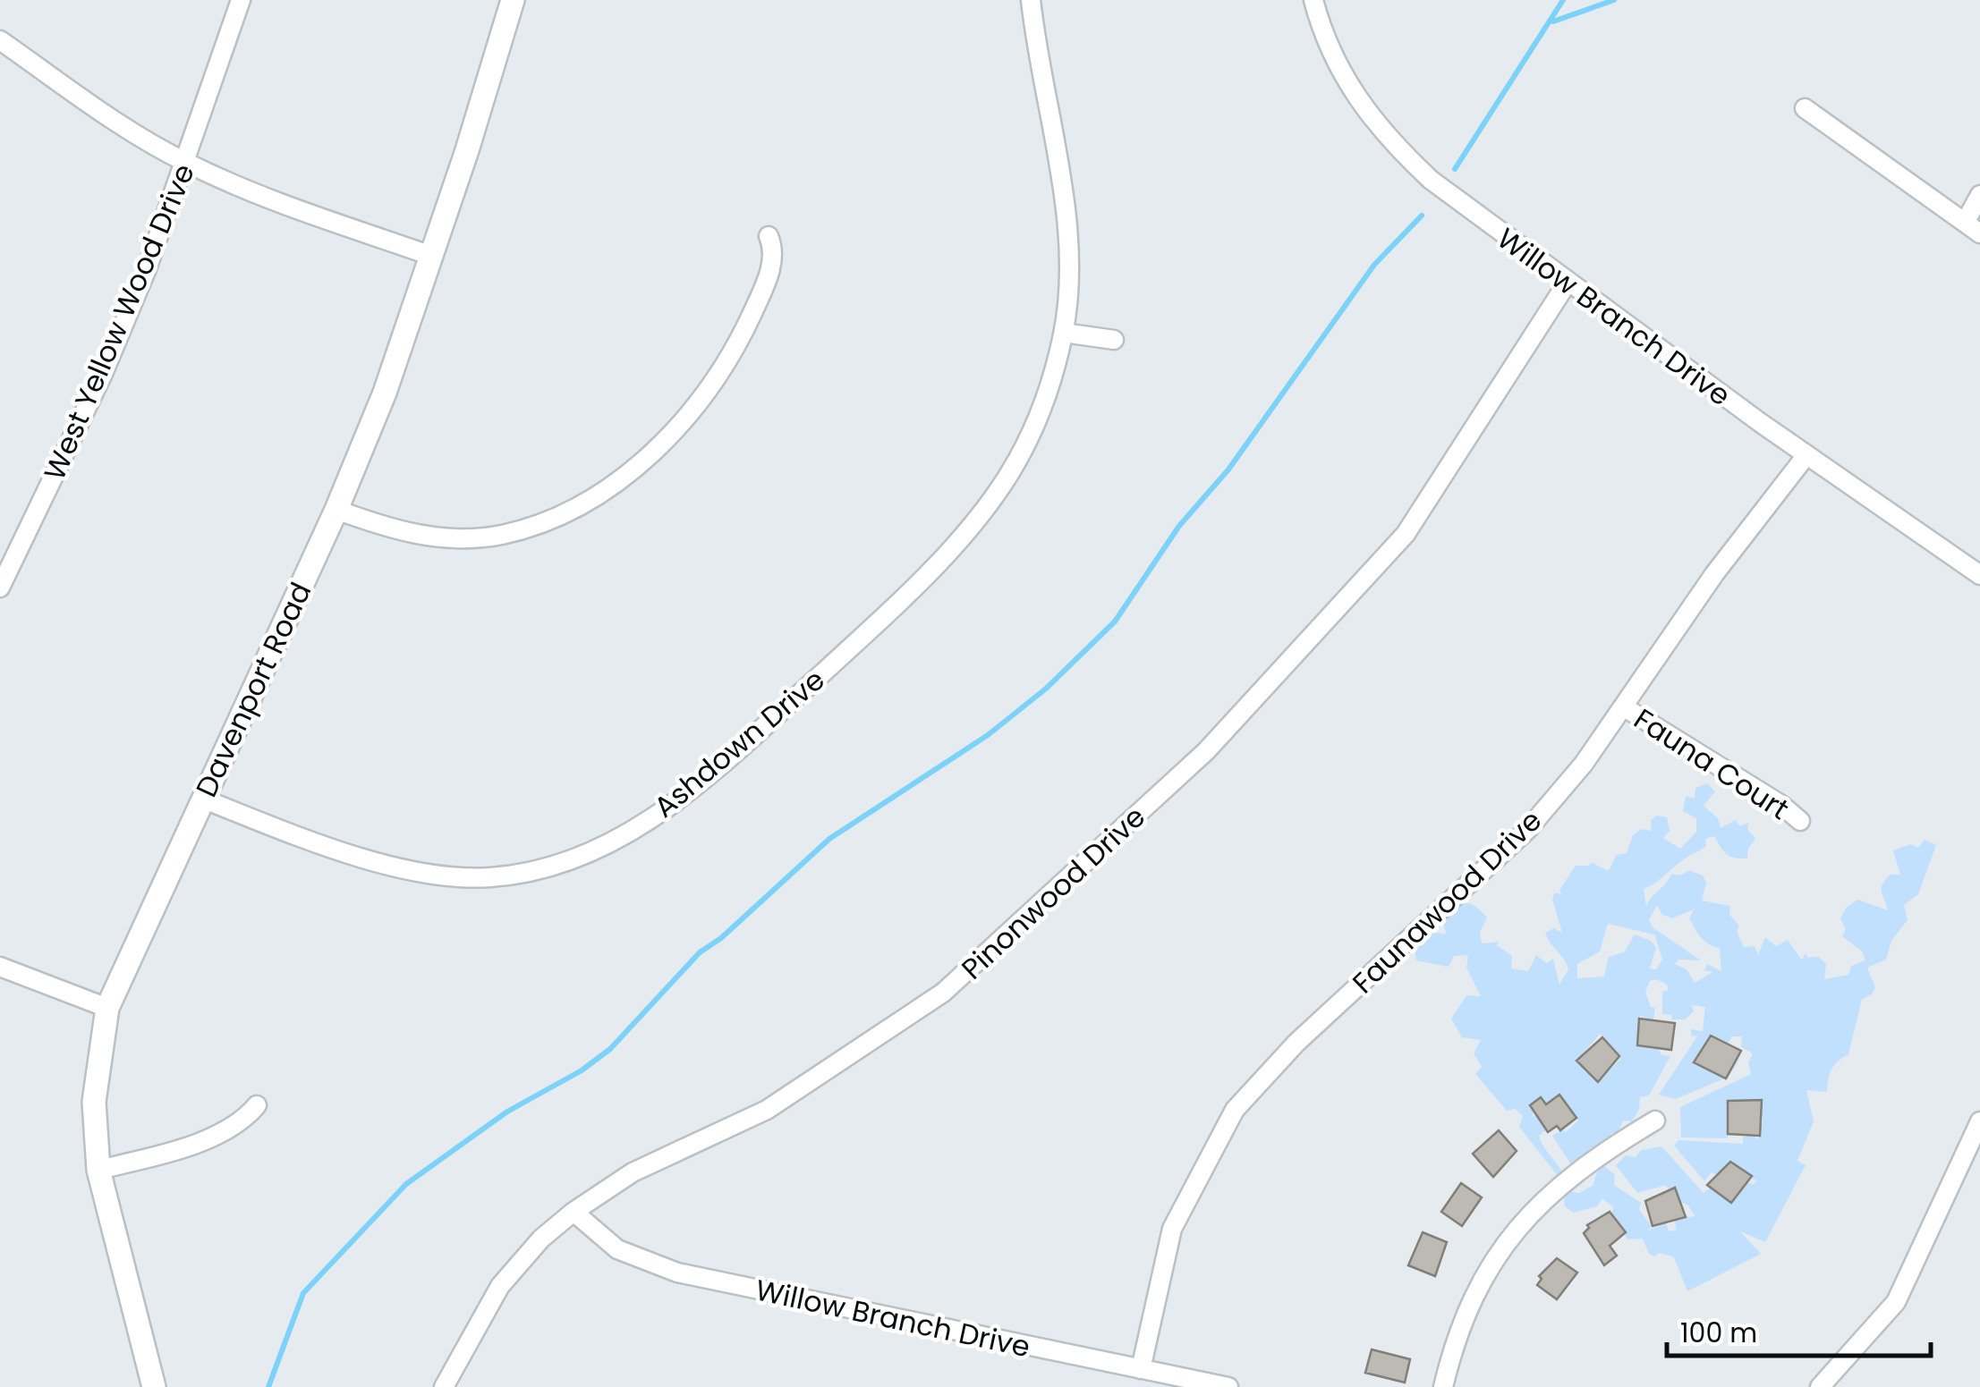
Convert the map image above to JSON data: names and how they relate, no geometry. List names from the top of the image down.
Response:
{
  "streets": {
    "street": [
      "Willow Branch Drive",
      "West Yellow Wood Drive",
      "Davenport Road",
      "Ashdown Drive",
      "Fauna Court",
      "Pinonwood Drive",
      "Faunawood Drive"
    ]
  },
  "crossings": [
    ["Willow Branch Drive", "Pinonwood Drive"],
    ["Willow Branch Drive", "Faunawood Drive"],
    ["Davenport Road", "Ashdown Drive"],
    ["Fauna Court", "Faunawood Drive"]
  ],
  "scale_bar": "100 m"
}
